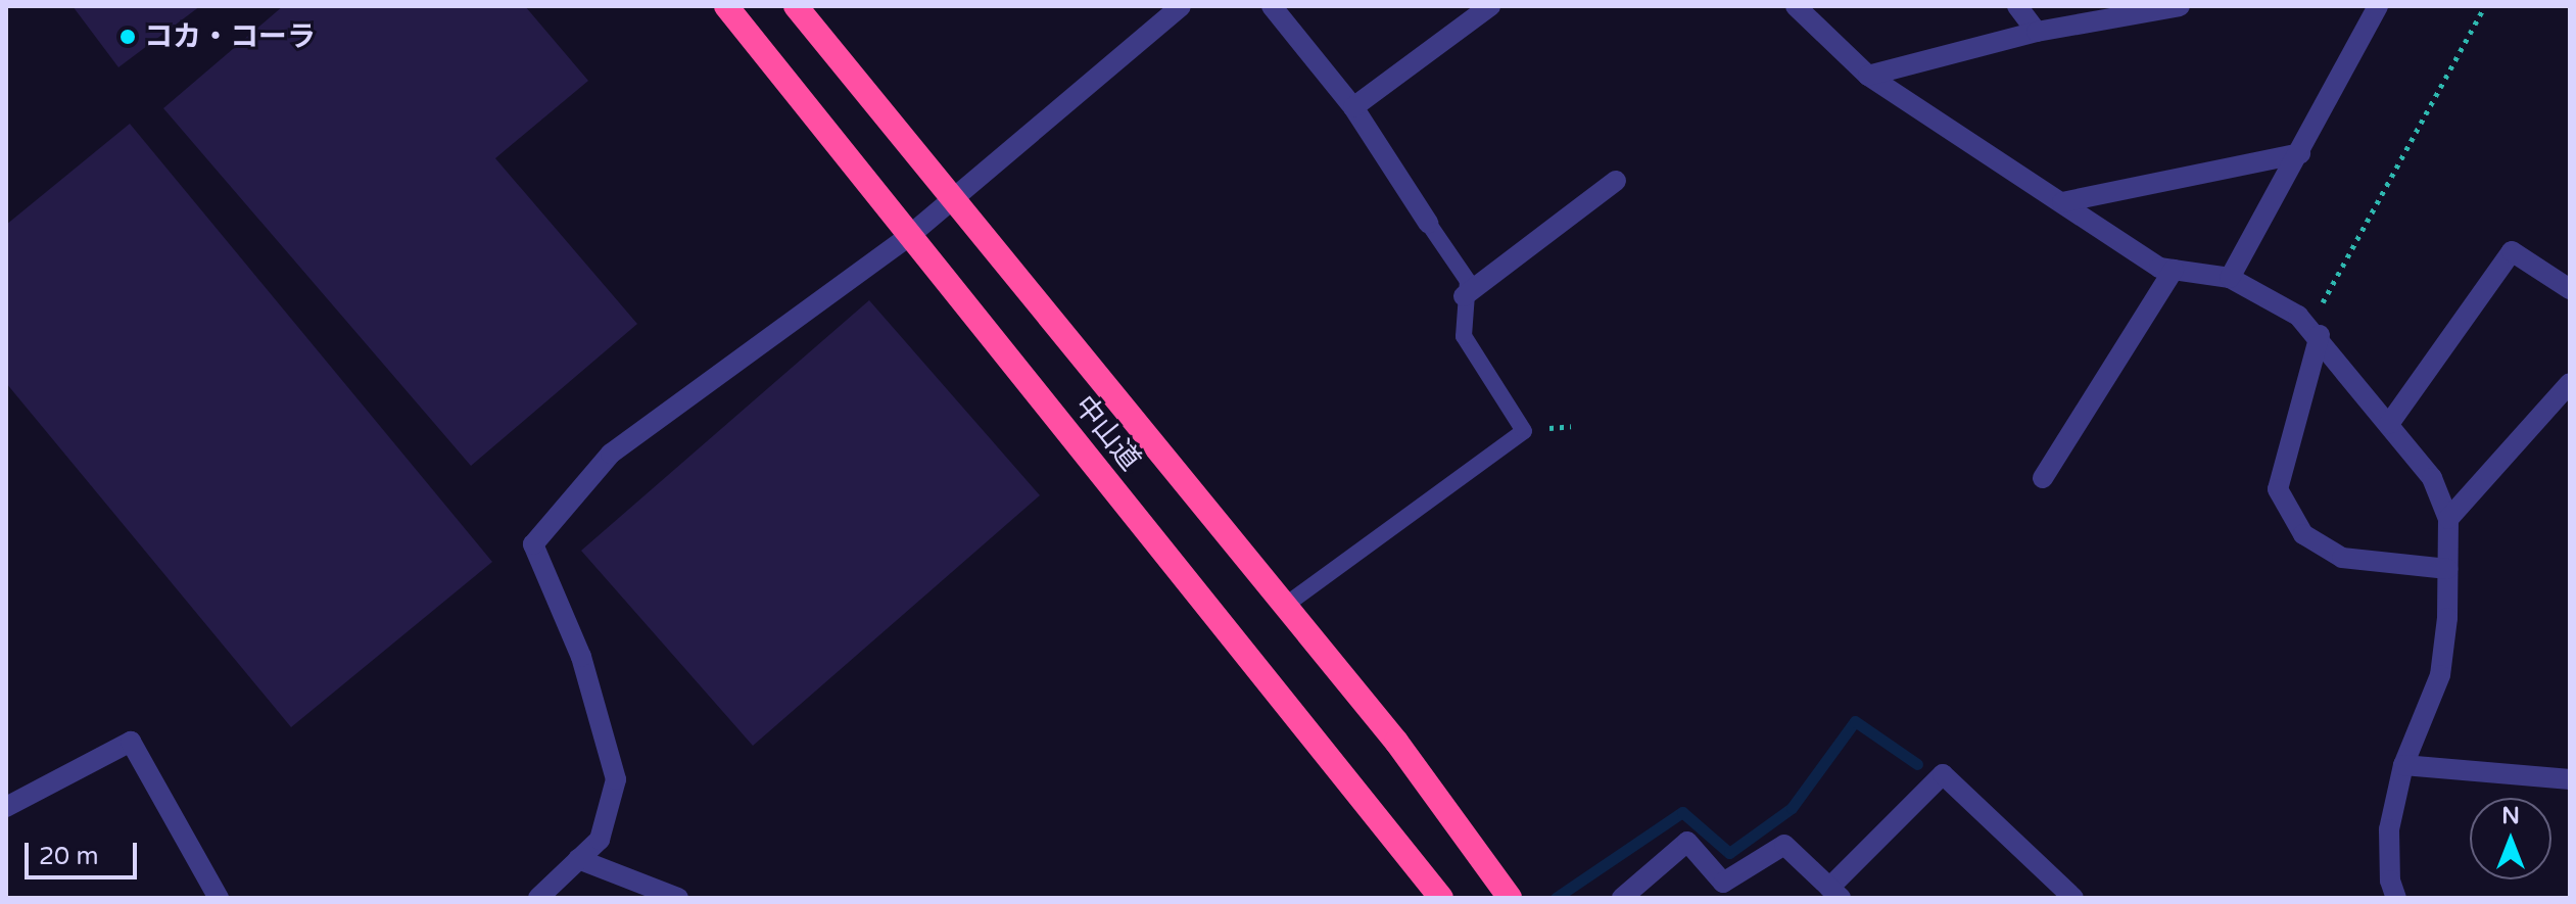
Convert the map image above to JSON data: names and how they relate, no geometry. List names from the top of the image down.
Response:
{
  "streets": {
    "highway": ["中山道"]
  },
  "places": ["コカ・コーラ"],
  "scale_bar": "20 m",
  "north": "top"
}
